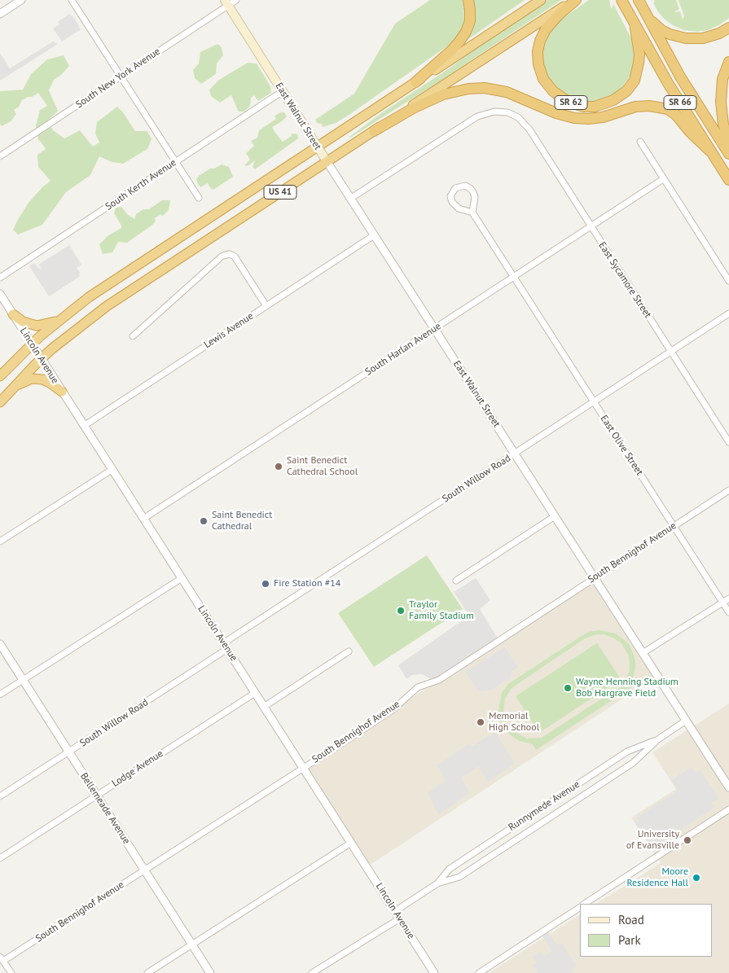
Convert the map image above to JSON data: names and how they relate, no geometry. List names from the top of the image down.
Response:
{
  "streets": {
    "highway": ["SR 62", "SR 66", "US 41"],
    "main road": ["East Walnut Street"],
    "street": [
      "South New York Avenue",
      "South Kerth Avenue",
      "East Sycamore Street",
      "Lewis Avenue",
      "South Harlan Avenue",
      "Lincoln Avenue",
      "East Olive Street",
      "South Willow Road",
      "South Bennighof Avenue",
      "Lodge Avenue",
      "Runnymede Avenue",
      "Bellemeade Avenue"
    ]
  },
  "crossings": [
    ["South New York Avenue", "East Walnut Street"],
    ["SR 62", "SR 66"],
    ["SR 62", "US 41"],
    ["East Walnut Street", "South Kerth Avenue"],
    ["East Walnut Street", "US 41"],
    ["East Walnut Street", "East Sycamore Street"],
    ["East Walnut Street", "Lewis Avenue"],
    ["East Walnut Street", "South Harlan Avenue"],
    ["East Walnut Street", "South Willow Road"],
    ["East Walnut Street", "South Bennighof Avenue"],
    ["East Walnut Street", "Runnymede Avenue"],
    ["US 41", "Lincoln Avenue"],
    ["East Sycamore Street", "South Harlan Avenue"],
    ["East Sycamore Street", "South Willow Road"],
    ["Lewis Avenue", "Lincoln Avenue"],
    ["South Harlan Avenue", "Lincoln Avenue"],
    ["South Harlan Avenue", "East Olive Street"],
    ["Lincoln Avenue", "South Willow Road"],
    ["Lincoln Avenue", "South Bennighof Avenue"],
    ["Lincoln Avenue", "Lodge Avenue"],
    ["Lincoln Avenue", "Runnymede Avenue"],
    ["East Olive Street", "South Willow Road"],
    ["East Olive Street", "South Bennighof Avenue"],
    ["South Willow Road", "Bellemeade Avenue"],
    ["South Bennighof Avenue", "Bellemeade Avenue"],
    ["Lodge Avenue", "Bellemeade Avenue"]
  ],
  "places": [
    "Saint Benedict Cathedral School",
    "Saint Benedict Cathedral",
    "Fire Station #14",
    "Traylor Family Stadium",
    "Wayne Henning Stadium Bob Hargrave Field",
    "Memorial High School",
    "University of Evansville",
    "Moore Residence Hall"
  ],
  "legend": ["Road", "Park"]
}
